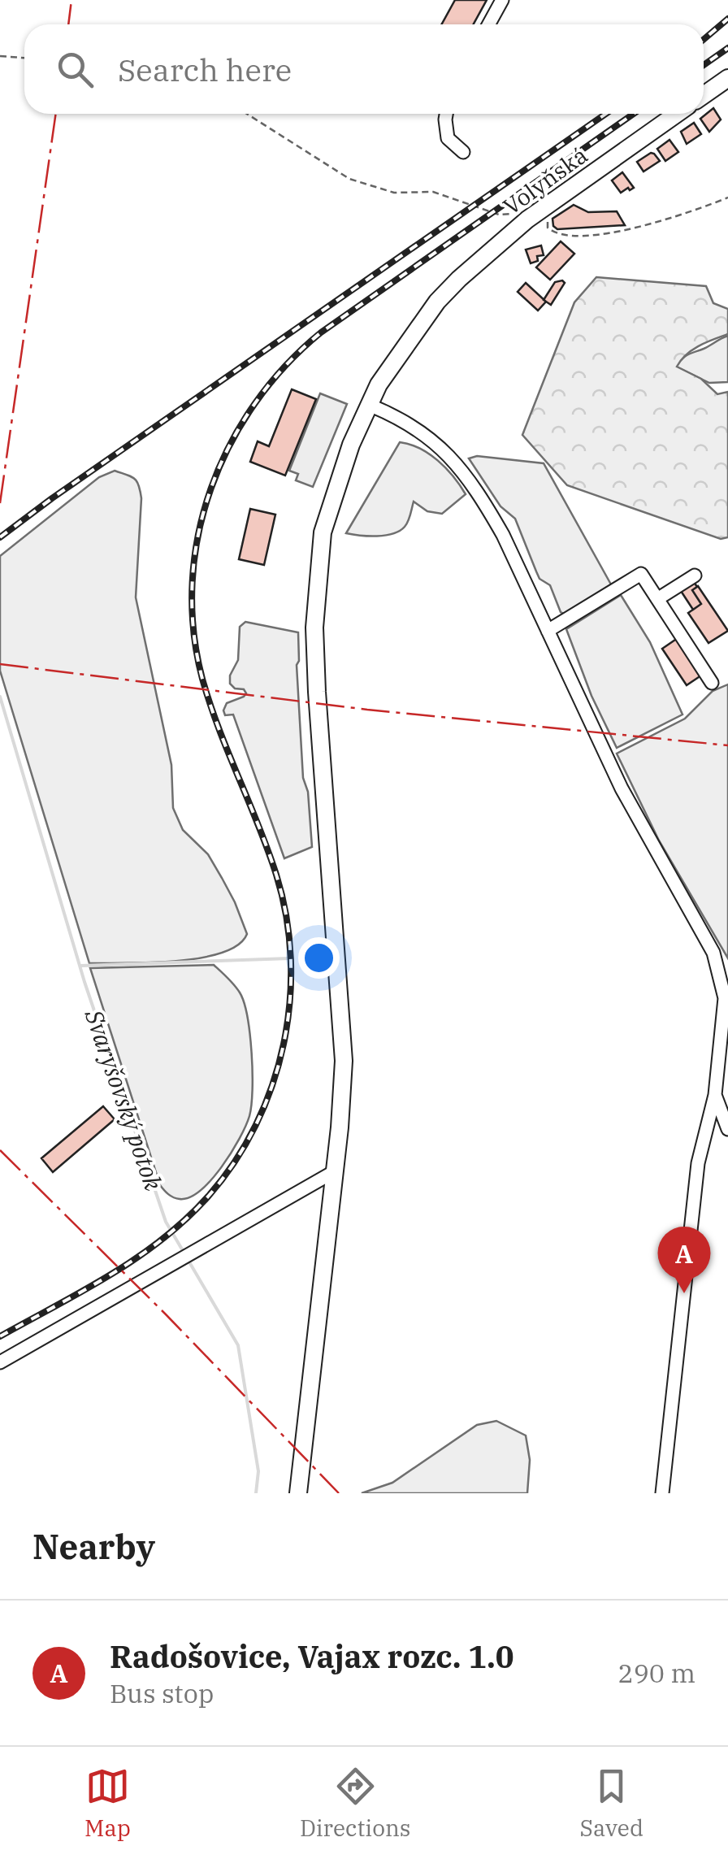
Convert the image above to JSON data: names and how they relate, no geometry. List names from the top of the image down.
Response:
{
  "streets": {
    "main road": ["Volyňská"]
  },
  "water": ["Svaryšovský potok"],
  "page": {
    "search": "Search here",
    "pins": "A",
    "heading": "Nearby",
    "list": [
      {
        "mark": "A",
        "name": "Radošovice, Vajax rozc. 1.0",
        "note": "Bus stop",
        "value": "290 m"
      }
    ],
    "nav": ["Map", "Directions", "Saved"]
  }
}
